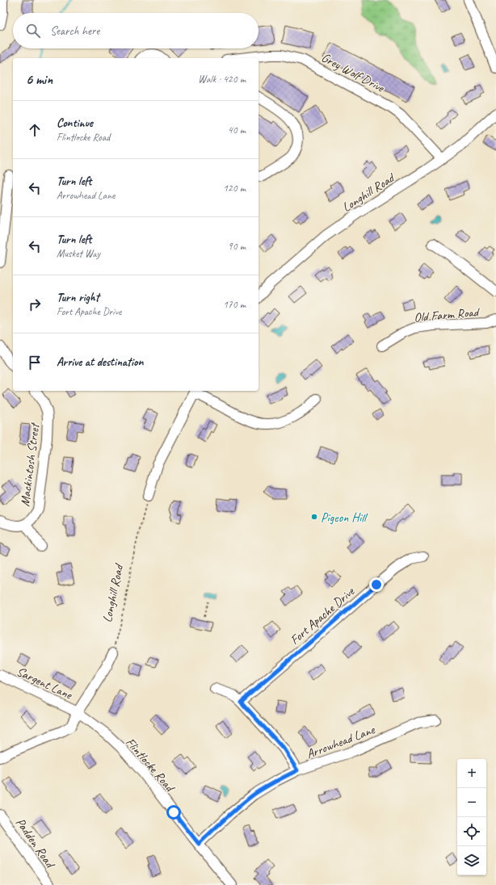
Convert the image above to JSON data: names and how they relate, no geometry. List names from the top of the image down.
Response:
{
  "streets": {
    "street": [
      "Grey Wolf Drive",
      "Longhill Road",
      "Old Farm Road",
      "Mackintosh Street",
      "Fort Apache Drive",
      "Sargent Lane",
      "Arrowhead Lane",
      "Flintlocke Road",
      "Padden Road"
    ]
  },
  "crossings": [
    ["Grey Wolf Drive", "Longhill Road"],
    ["Sargent Lane", "Flintlocke Road"],
    ["Arrowhead Lane", "Flintlocke Road"]
  ],
  "places": ["Pigeon Hill"],
  "page": {
    "search": "Search here",
    "heading": ["6 min", "Walk · 420 m"],
    "list": [
      ["Continue", "Flintlocke Road", "40 m"],
      ["Turn left", "Arrowhead Lane", "120 m"],
      ["Turn left", "Musket Way", "90 m"],
      ["Turn right", "Fort Apache Drive", "170 m"],
      "Arrive at destination"
    ],
    "map_buttons": ["+", "−"]
  }
}
